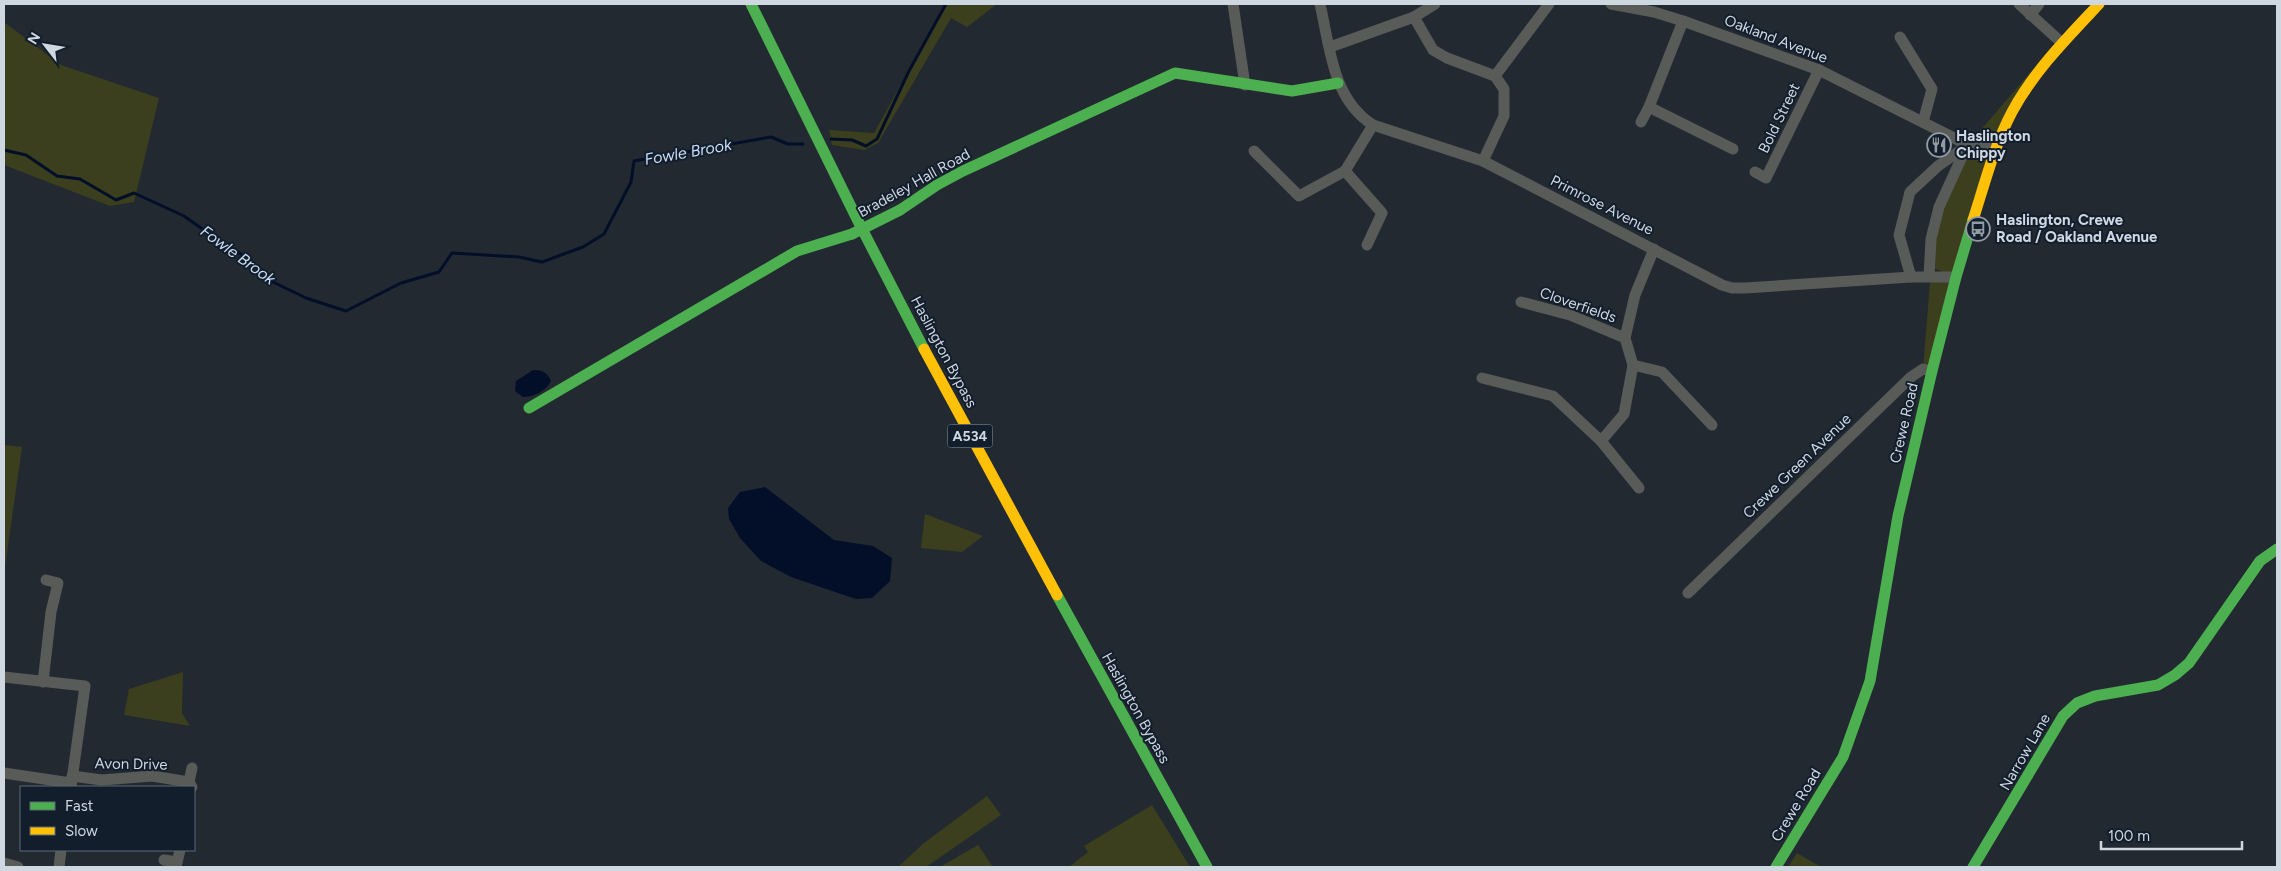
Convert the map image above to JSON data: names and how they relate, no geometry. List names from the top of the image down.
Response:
{
  "streets": {
    "main road": [
      "Bradeley Hall Road",
      "Haslington Bypass",
      "Crewe Road",
      "A534",
      "Narrow Lane"
    ],
    "street": [
      "Oakland Avenue",
      "Bold Street",
      "Primrose Avenue",
      "Cloverfields",
      "Crewe Green Avenue",
      "Avon Drive"
    ]
  },
  "crossings": [
    ["Oakland Avenue", "Bold Street"],
    ["Oakland Avenue", "Crewe Road"],
    ["Bradeley Hall Road", "Primrose Avenue"],
    ["Primrose Avenue", "Cloverfields"],
    ["Primrose Avenue", "Crewe Road"],
    ["Crewe Road", "Crewe Green Avenue"]
  ],
  "water": ["Fowle Brook"],
  "places": {
    "restaurant": ["Haslington Chippy"],
    "bus stop": ["Haslington, Crewe Road / Oakland Avenue"]
  },
  "legend": ["Fast", "Slow"],
  "scale_bar": "100 m",
  "north": "top left"
}
